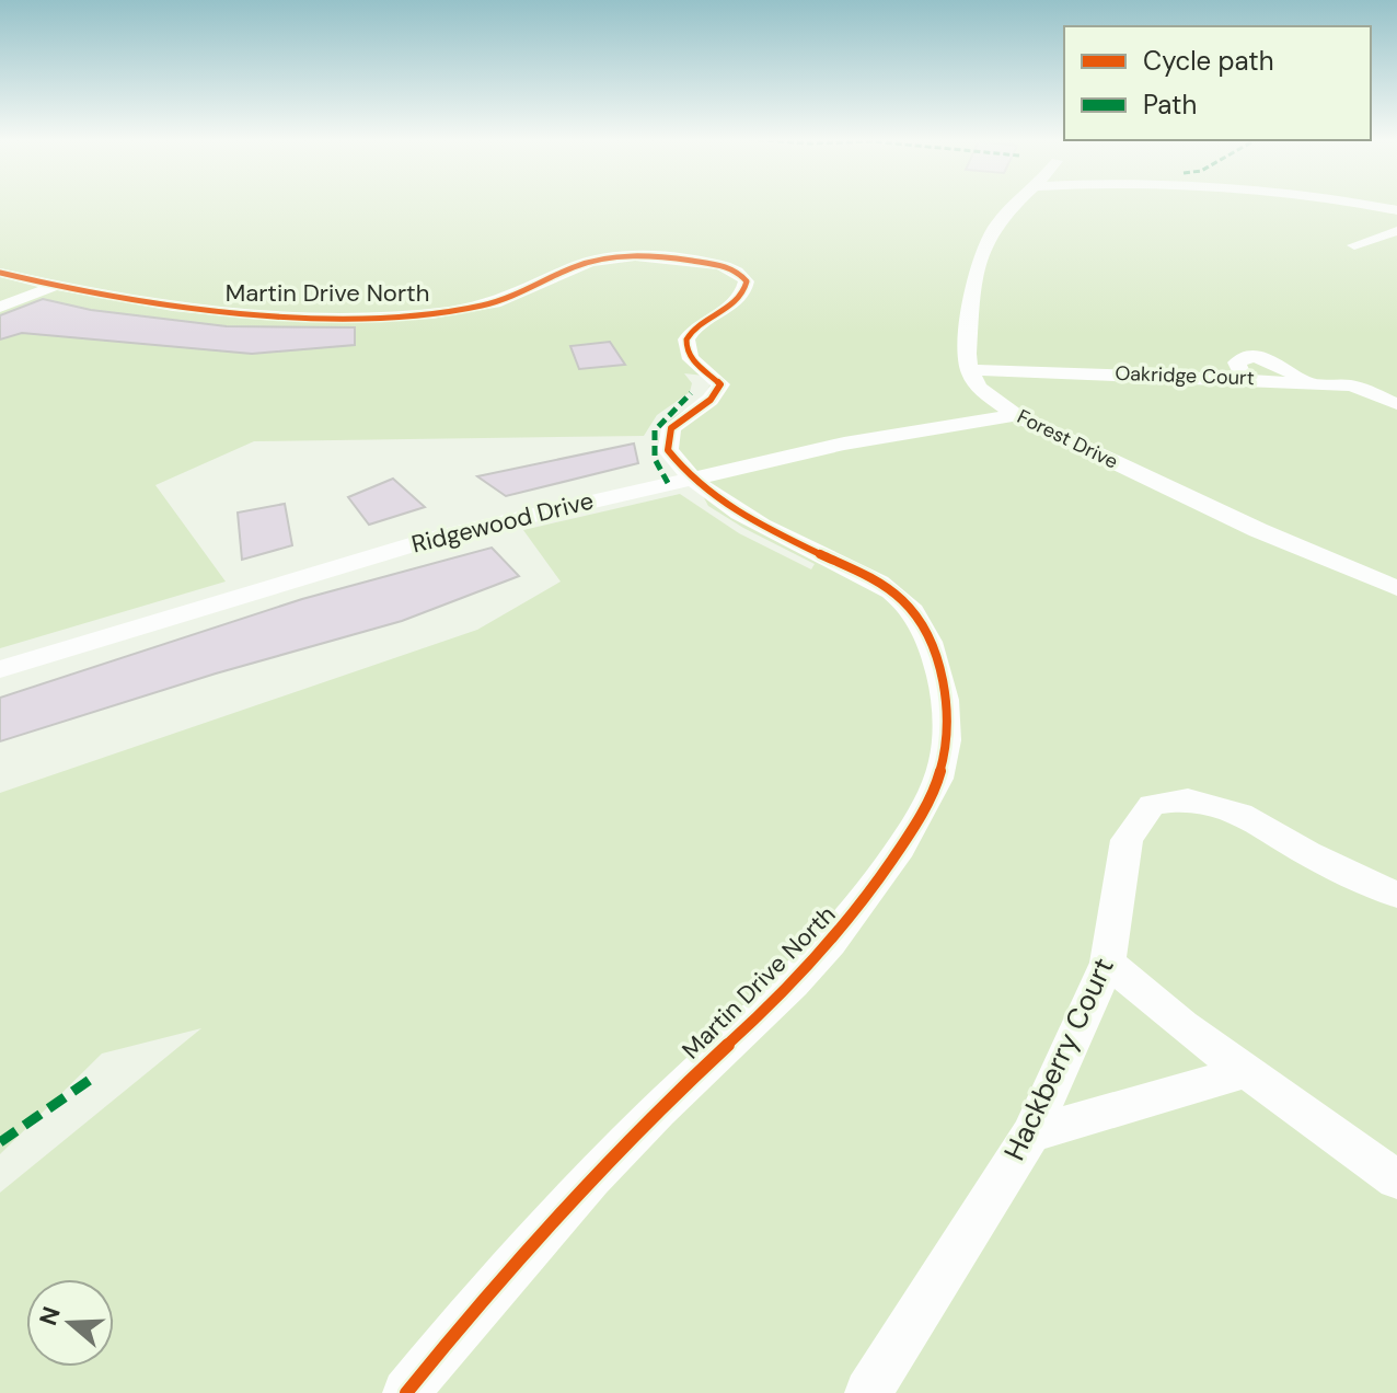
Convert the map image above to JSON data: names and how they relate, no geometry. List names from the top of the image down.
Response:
{
  "streets": {
    "street": [
      "Martin Drive North",
      "Oakridge Court",
      "Forest Drive",
      "Ridgewood Drive",
      "Hackberry Court"
    ]
  },
  "crossings": [
    ["Martin Drive North", "Ridgewood Drive"],
    ["Oakridge Court", "Forest Drive"],
    ["Forest Drive", "Ridgewood Drive"]
  ],
  "legend": ["Cycle path", "Path"],
  "north": "left"
}
